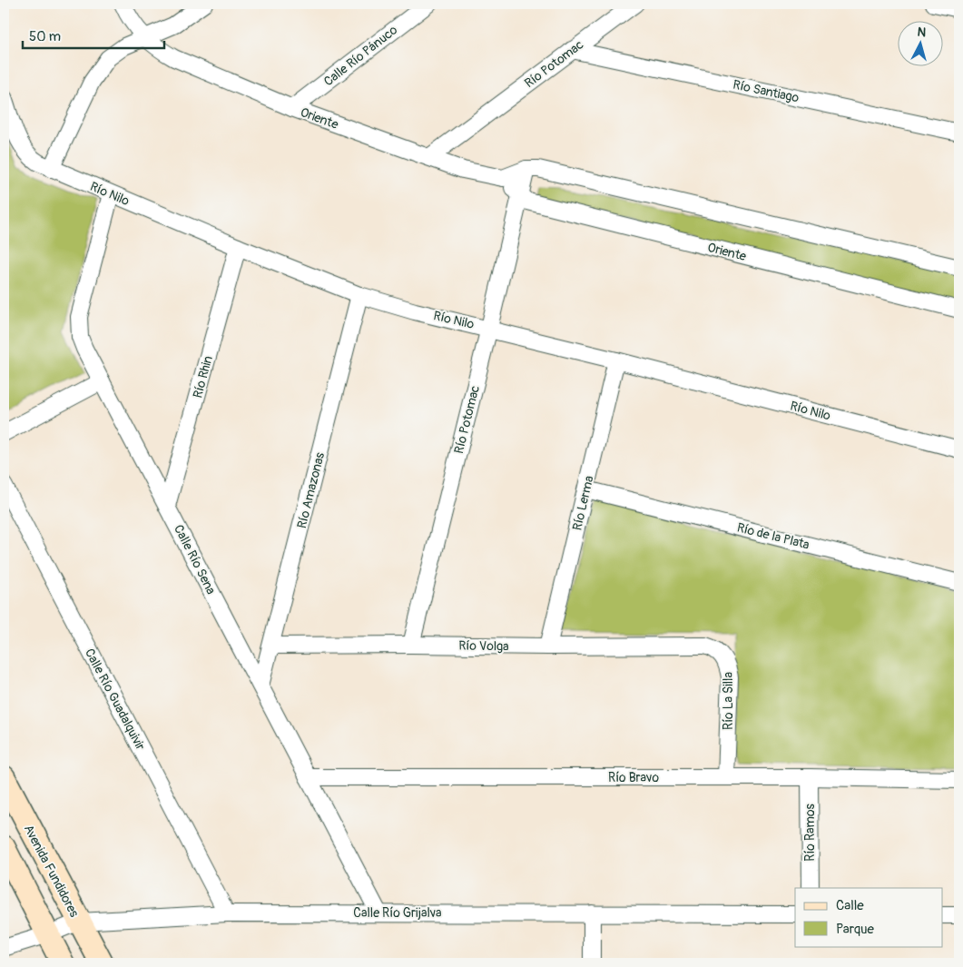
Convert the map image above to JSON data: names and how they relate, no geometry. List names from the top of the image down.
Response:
{
  "streets": {
    "street": [
      "Calle Río Pánuco",
      "Río Potomac",
      "Río Santiago",
      "Oriente",
      "Río Nilo",
      "Río Rhin",
      "Río Amazonas",
      "Río Lerma",
      "Río de la Plata",
      "Calle Río Sena",
      "Río Volga",
      "Calle Río Guadalquivir",
      "Río La Silla",
      "Río Bravo",
      "Río Ramos",
      "Avenida Fundidores",
      "Calle Río Grijalva"
    ]
  },
  "crossings": [
    ["Calle Río Pánuco", "Oriente"],
    ["Río Potomac", "Río Santiago"],
    ["Río Potomac", "Oriente"],
    ["Río Potomac", "Río Nilo"],
    ["Río Potomac", "Río Volga"],
    ["Río Nilo", "Río Rhin"],
    ["Río Nilo", "Río Amazonas"],
    ["Río Nilo", "Río Lerma"],
    ["Río Nilo", "Calle Río Sena"],
    ["Río Rhin", "Calle Río Sena"],
    ["Río Amazonas", "Calle Río Sena"],
    ["Río Amazonas", "Río Volga"],
    ["Río Lerma", "Río de la Plata"],
    ["Río Lerma", "Río Volga"],
    ["Calle Río Sena", "Río Bravo"],
    ["Calle Río Sena", "Calle Río Grijalva"],
    ["Río Volga", "Río La Silla"],
    ["Calle Río Guadalquivir", "Calle Río Grijalva"],
    ["Río La Silla", "Río Bravo"],
    ["Río Bravo", "Río Ramos"],
    ["Avenida Fundidores", "Calle Río Grijalva"]
  ],
  "legend": ["Calle", "Parque"],
  "scale_bar": "50 m",
  "north": "top"
}
